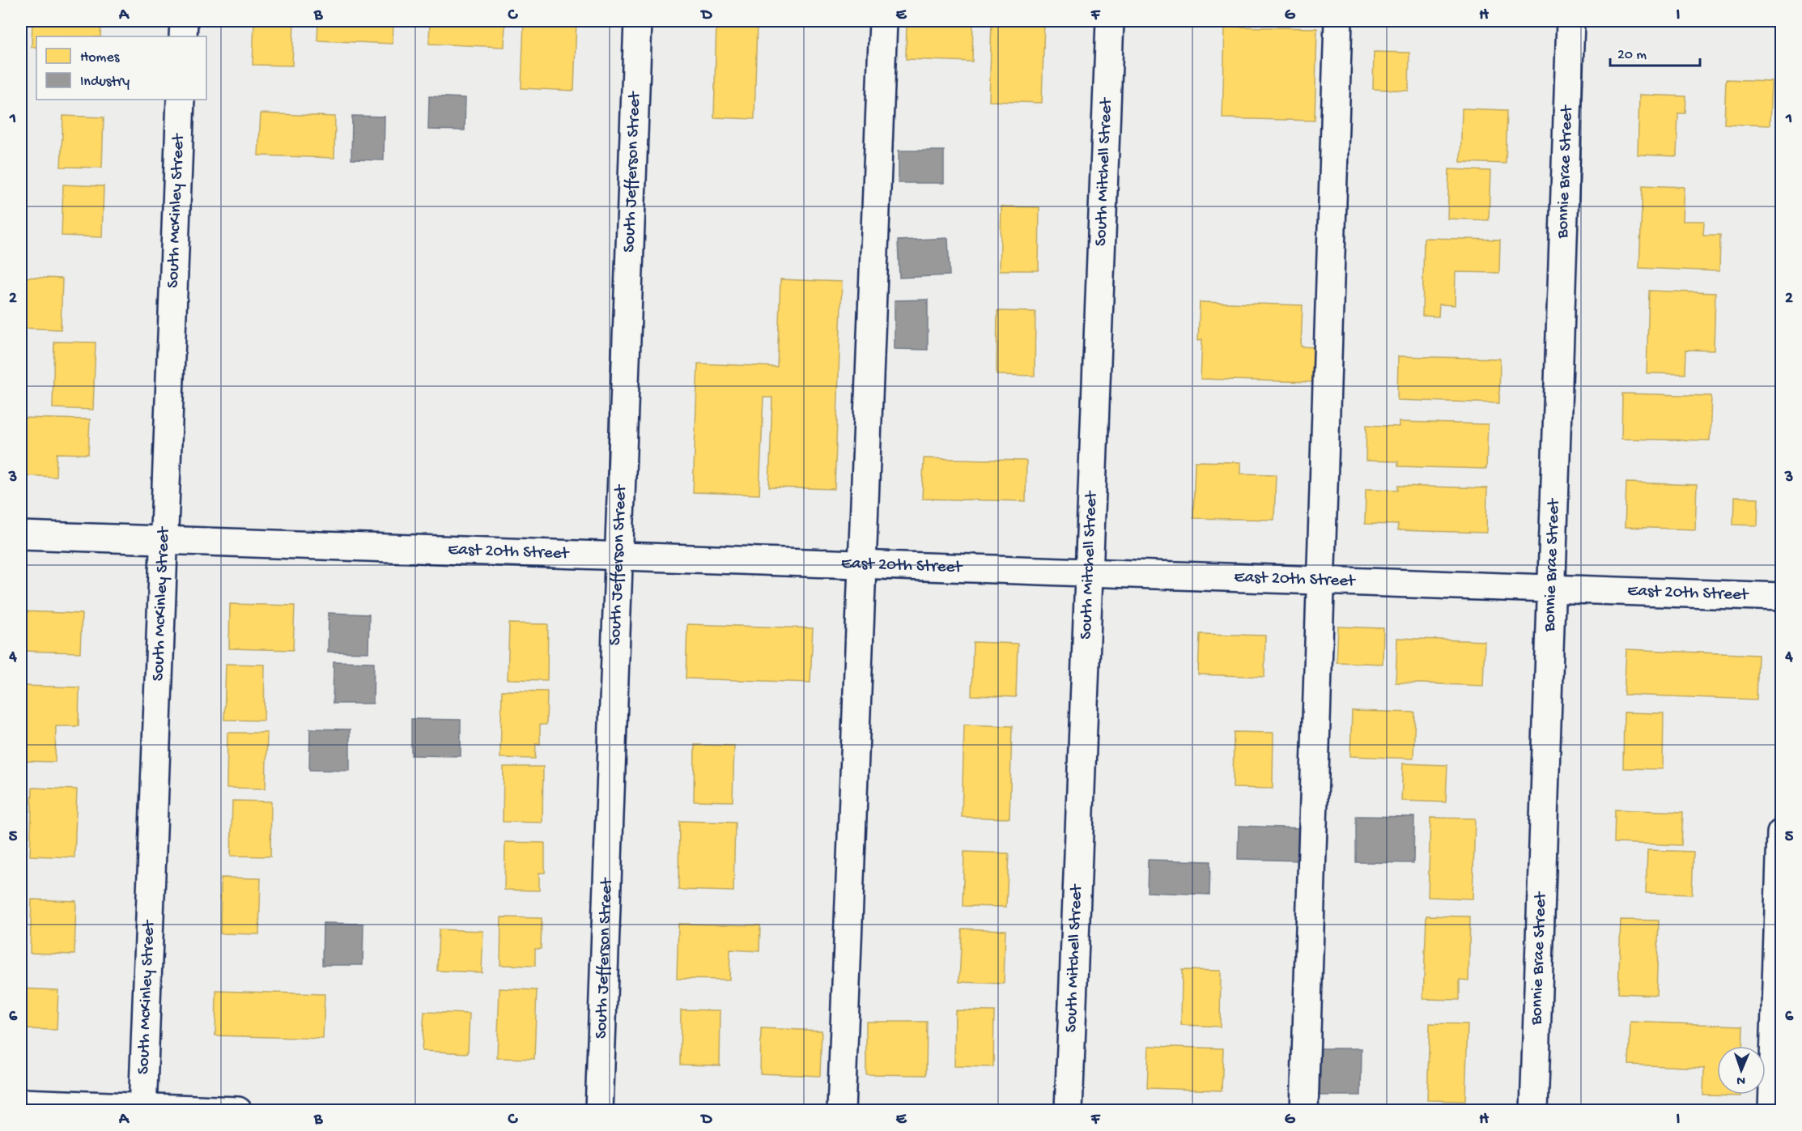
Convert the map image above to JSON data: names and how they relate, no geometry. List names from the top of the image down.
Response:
{
  "streets": {
    "street": [
      "South Jefferson Street",
      "South Mitchell Street",
      "Bonnie Brae Street",
      "South McKinley Street",
      "East 20th Street"
    ]
  },
  "crossings": [
    ["South Jefferson Street", "East 20th Street"],
    ["South Mitchell Street", "East 20th Street"],
    ["Bonnie Brae Street", "East 20th Street"],
    ["South McKinley Street", "East 20th Street"]
  ],
  "legend": ["Homes", "Industry"],
  "scale_bar": "20 m",
  "north": "bottom",
  "grid": {
    "columns": [
      "A",
      "B",
      "C",
      "D",
      "E",
      "F",
      "G",
      "H",
      "I"
    ],
    "rows": [
      "1",
      "2",
      "3",
      "4",
      "5",
      "6"
    ]
  }
}
